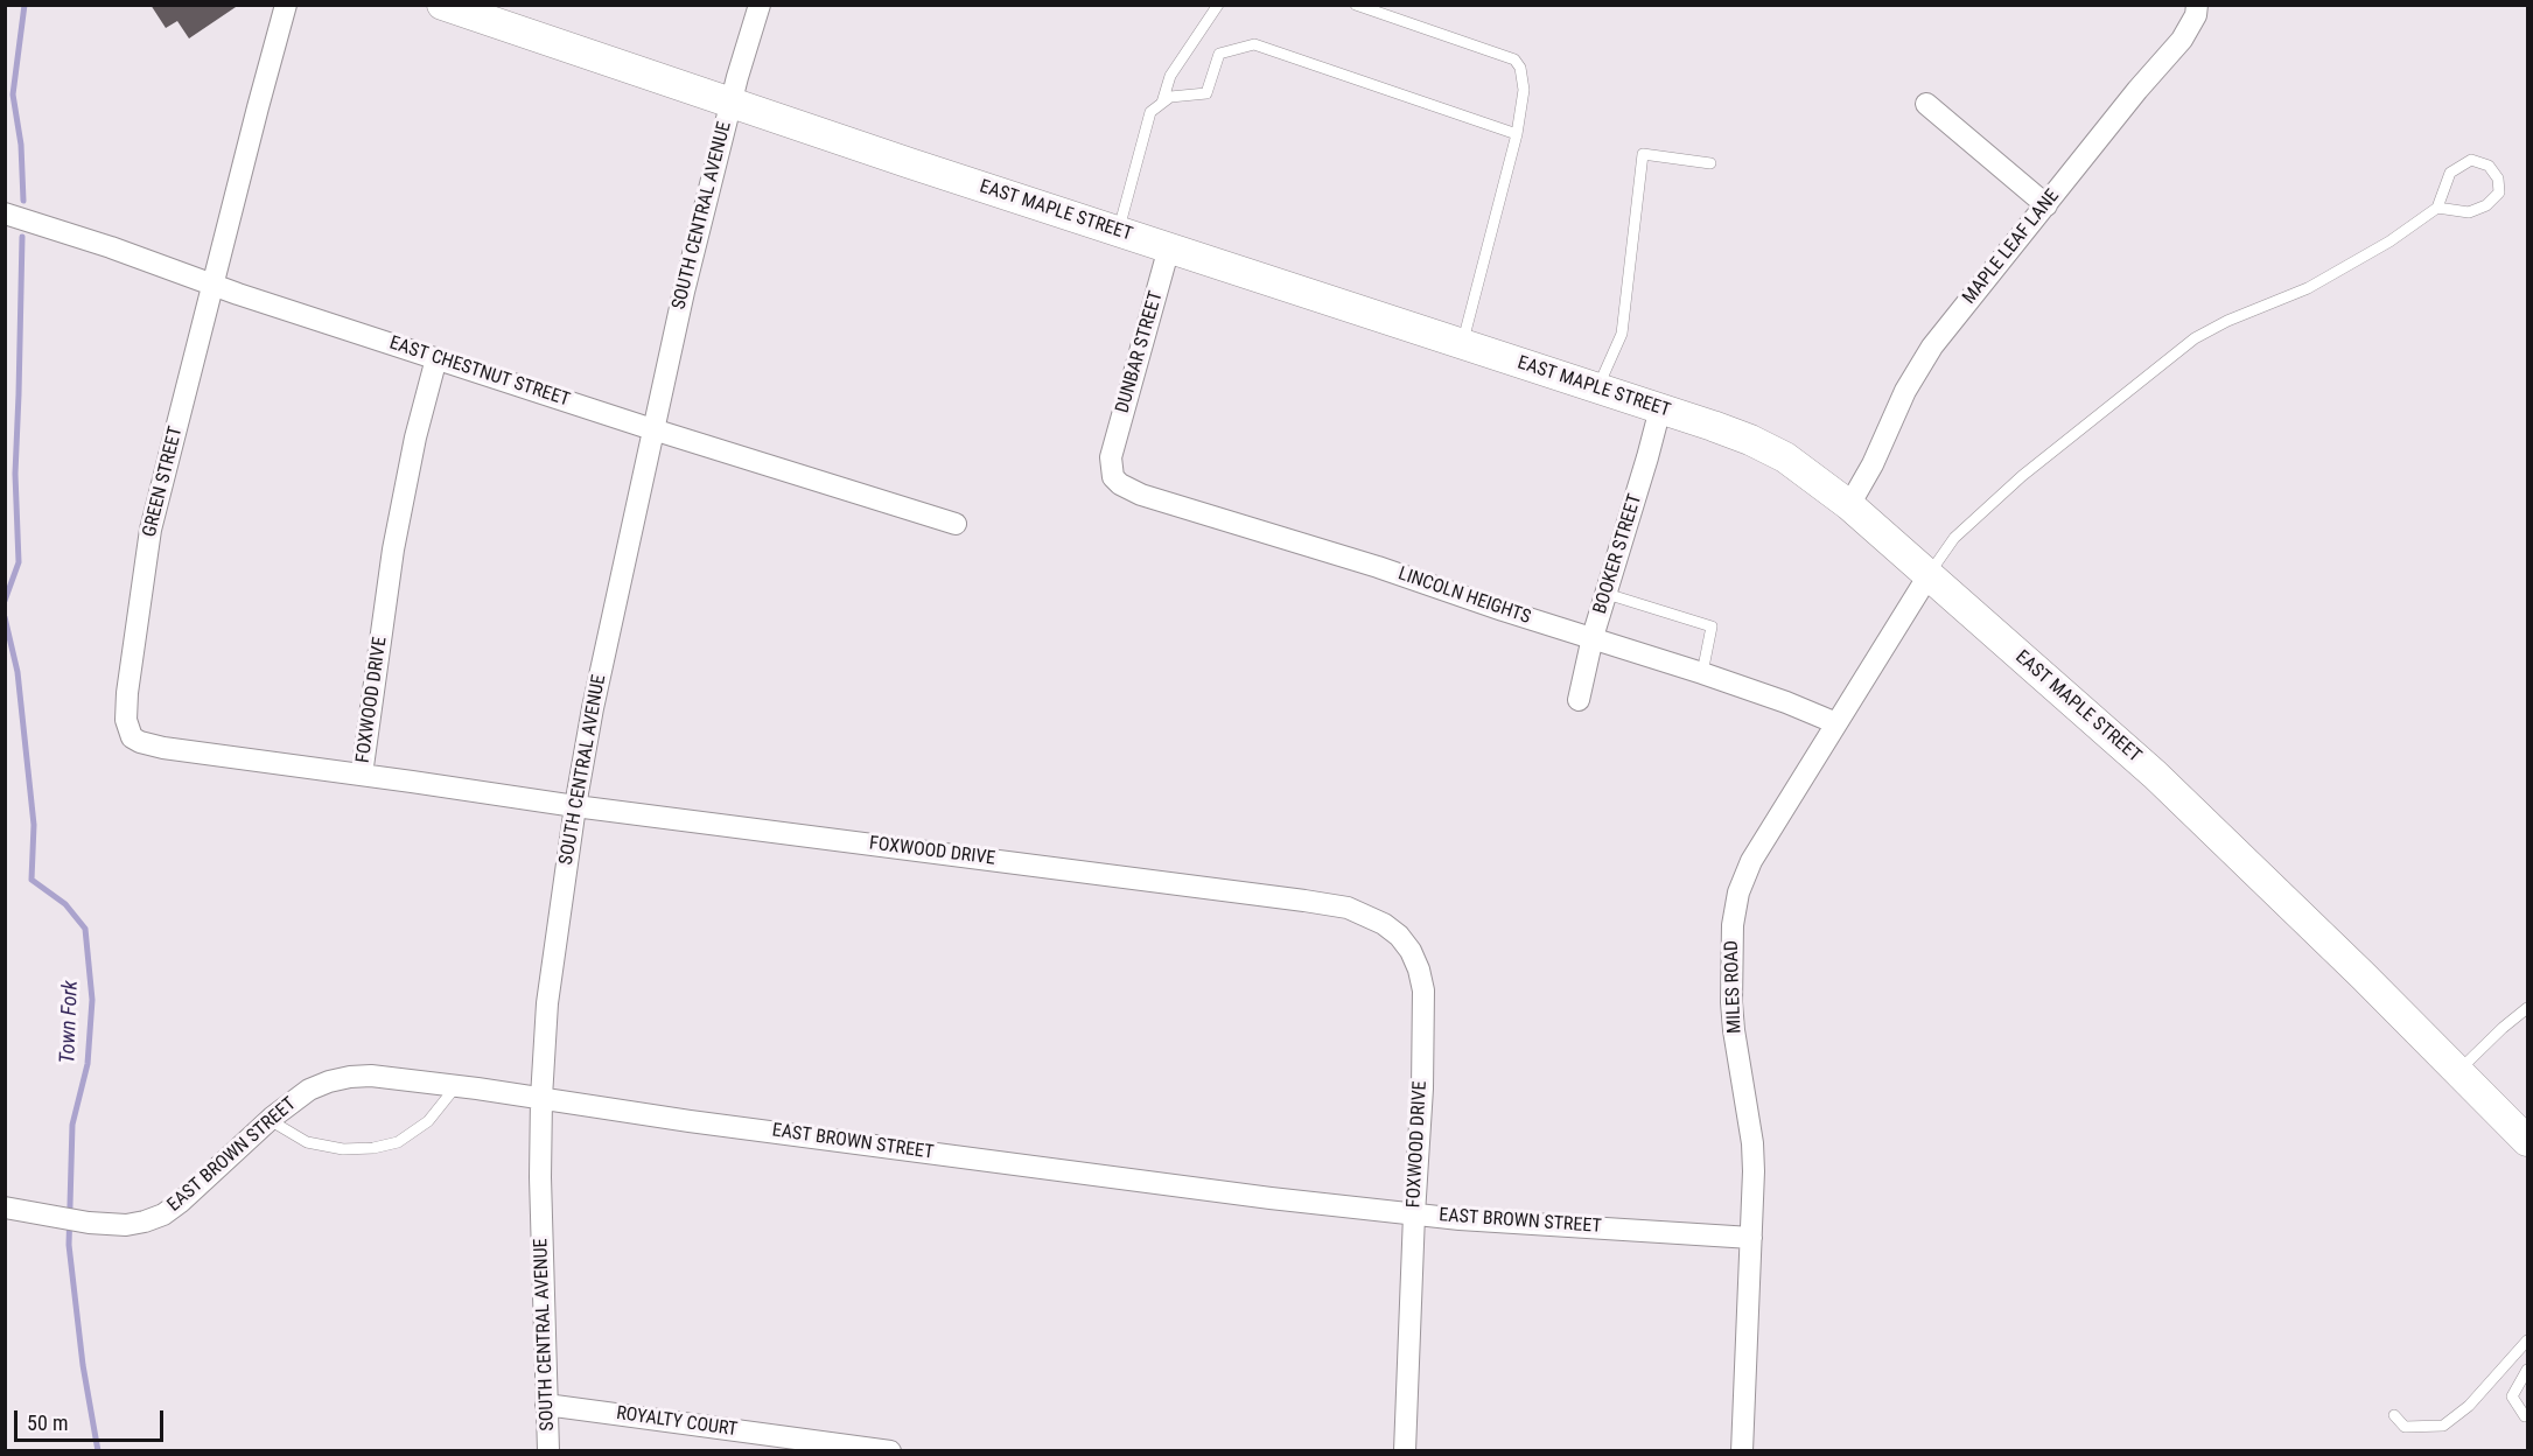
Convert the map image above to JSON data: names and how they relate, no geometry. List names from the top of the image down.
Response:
{
  "streets": {
    "main road": ["EAST MAPLE STREET"],
    "street": [
      "SOUTH CENTRAL AVENUE",
      "MAPLE LEAF LANE",
      "DUNBAR STREET",
      "EAST CHESTNUT STREET",
      "GREEN STREET",
      "BOOKER STREET",
      "LINCOLN HEIGHTS",
      "FOXWOOD DRIVE",
      "MILES ROAD",
      "EAST BROWN STREET",
      "ROYALTY COURT"
    ]
  },
  "crossings": [
    ["EAST MAPLE STREET", "SOUTH CENTRAL AVENUE"],
    ["EAST MAPLE STREET", "MAPLE LEAF LANE"],
    ["EAST MAPLE STREET", "DUNBAR STREET"],
    ["EAST MAPLE STREET", "BOOKER STREET"],
    ["EAST MAPLE STREET", "MILES ROAD"],
    ["SOUTH CENTRAL AVENUE", "EAST CHESTNUT STREET"],
    ["SOUTH CENTRAL AVENUE", "FOXWOOD DRIVE"],
    ["SOUTH CENTRAL AVENUE", "EAST BROWN STREET"],
    ["SOUTH CENTRAL AVENUE", "ROYALTY COURT"],
    ["DUNBAR STREET", "LINCOLN HEIGHTS"],
    ["EAST CHESTNUT STREET", "GREEN STREET"],
    ["EAST CHESTNUT STREET", "FOXWOOD DRIVE"],
    ["GREEN STREET", "FOXWOOD DRIVE"],
    ["BOOKER STREET", "LINCOLN HEIGHTS"],
    ["LINCOLN HEIGHTS", "MILES ROAD"],
    ["FOXWOOD DRIVE", "EAST BROWN STREET"],
    ["MILES ROAD", "EAST BROWN STREET"]
  ],
  "water": ["Town Fork"],
  "scale_bar": "50 m"
}
